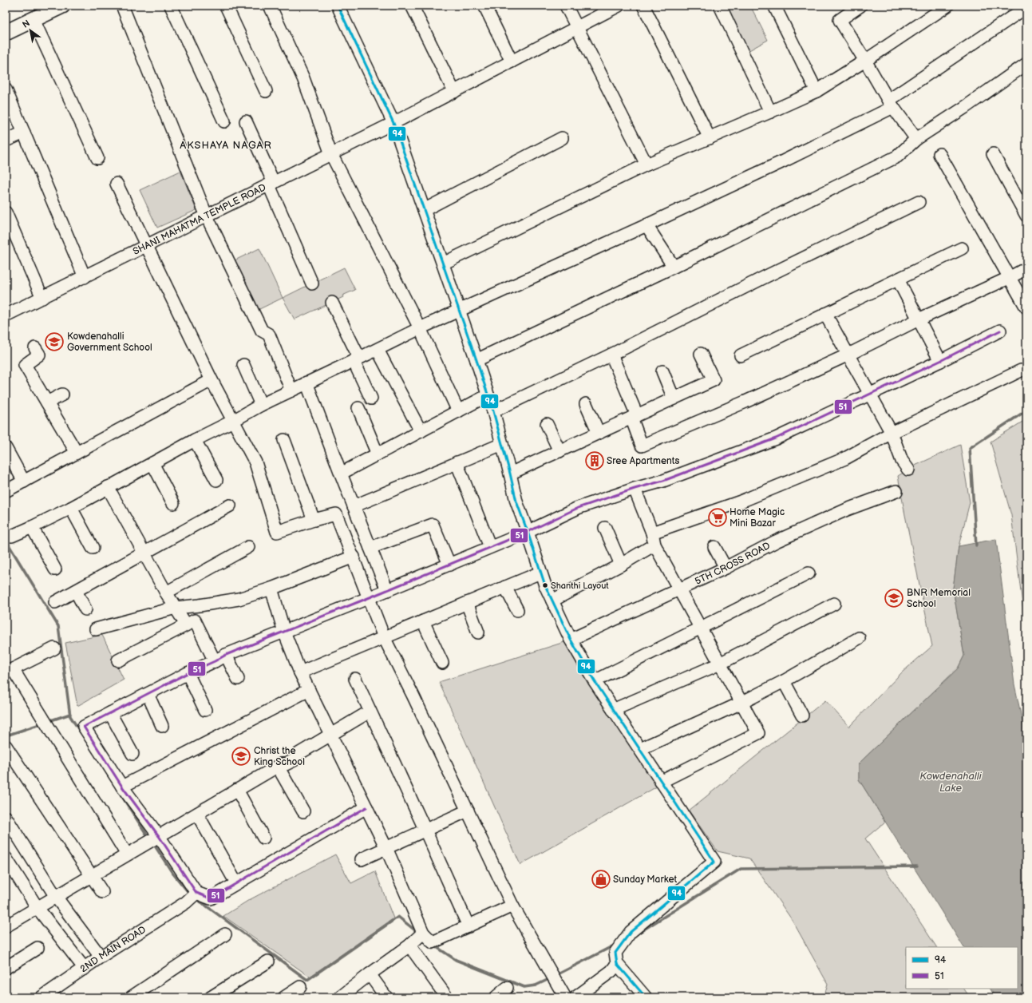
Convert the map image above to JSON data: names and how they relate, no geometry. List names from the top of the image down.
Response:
{
  "streets": {
    "street": ["SHANI MAHATMA TEMPLE ROAD", "5TH CROSS ROAD", "2ND MAIN ROAD"]
  },
  "districts": ["AKSHAYA NAGAR"],
  "water": ["Kowdenahalli Lake"],
  "places": {
    "school or university": ["Kowdenahalli Government School", "BNR Memorial School", "Christ the King School"],
    "building": ["Sree Apartments"],
    "supermarket": ["Home Magic Mini Bazar"],
    "other": ["Shanthi Layout"],
    "shop": ["Sunday Market"]
  },
  "lines": ["transit line 94", "transit line 51"],
  "legend": ["94", "51"],
  "north": "top left"
}
